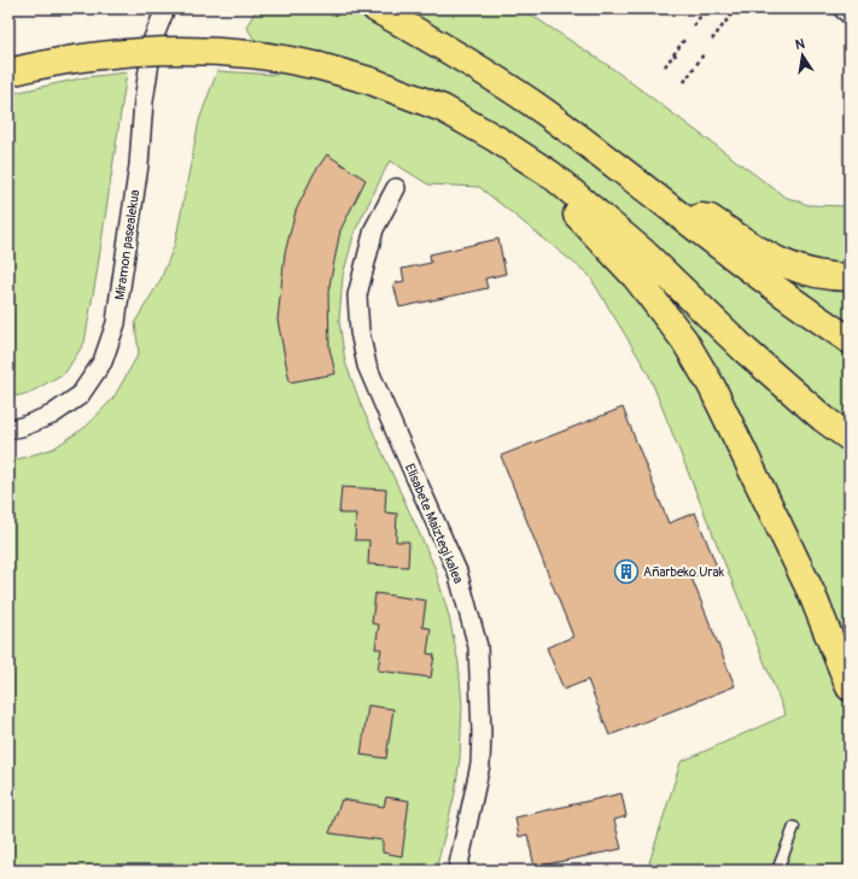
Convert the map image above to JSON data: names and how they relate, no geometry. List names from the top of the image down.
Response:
{
  "streets": {
    "street": ["Miramon pasealekua", "Elisabete Maiztegi kalea"]
  },
  "places": {
    "building": ["Añarbeko Urak"]
  },
  "north": "top"
}
